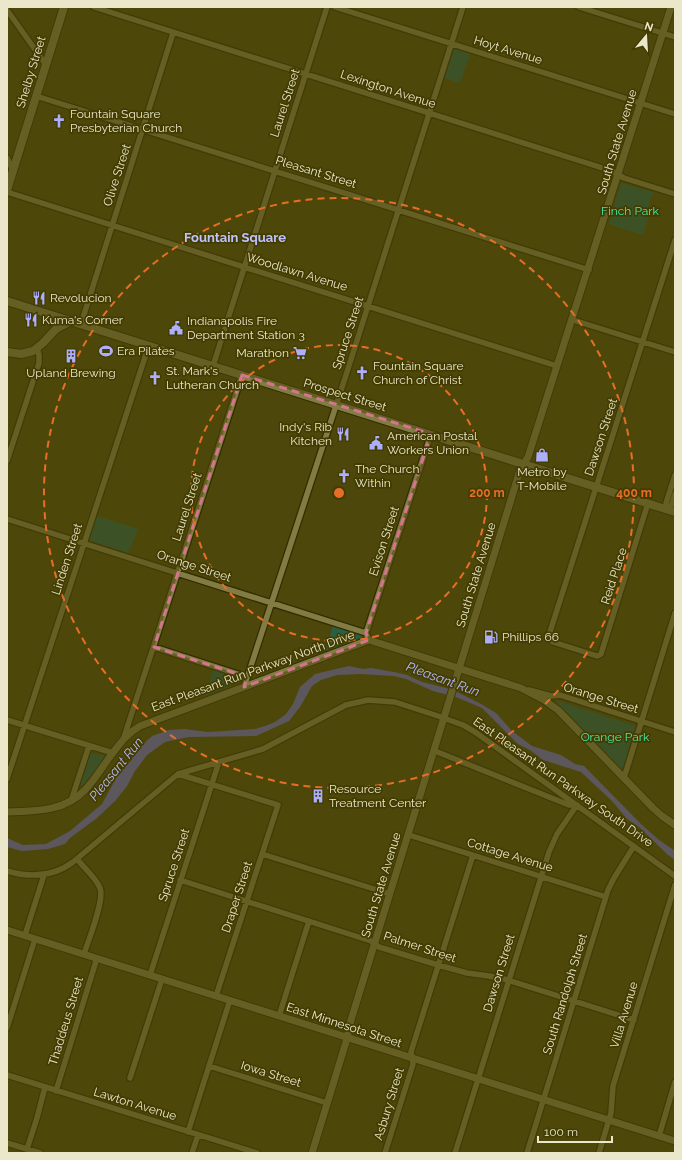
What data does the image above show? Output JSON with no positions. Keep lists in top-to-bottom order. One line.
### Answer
{"streets":{"main road":["Shelby Street","Prospect Street"],"street":["Hoyt Avenue","Lexington Avenue","Laurel Street","South State Avenue","Pleasant Street","Olive Street","Woodlawn Avenue","Spruce Street","Dawson Street","Evison Street","Linden Street","Orange Street","Reid Place","East Pleasant Run Parkway North Drive","East Pleasant Run Parkway South Drive","Cottage Avenue","Draper Street","Palmer Street","South Randolph Street","Villa Avenue","Thaddeus Street","East Minnesota Street","Iowa Street","Lawton Avenue","Asbury Street"]},"crossings":[["Hoyt Avenue","South State Avenue"],["Hoyt Avenue","Spruce Street"],["Shelby Street","Pleasant Street"],["Shelby Street","Woodlawn Avenue"],["Lexington Avenue","Laurel Street"],["Lexington Avenue","South State Avenue"],["Lexington Avenue","Olive Street"],["Lexington Avenue","Spruce Street"],["Laurel Street","Pleasant Street"],["Laurel Street","Woodlawn Avenue"],["Laurel Street","Prospect Street"],["Laurel Street","Orange Street"],["Laurel Street","East Pleasant Run Parkway North Drive"],["South State Avenue","Pleasant Street"],["South State Avenue","Woodlawn Avenue"],["South State Avenue","Prospect Street"],["South State Avenue","East Pleasant Run Parkway North Drive"],["South State Avenue","East Pleasant Run Parkway South Drive"],["South State Avenue","Cottage Avenue"],["South State Avenue","Palmer Street"],["South State Avenue","East Minnesota Street"],["South State Avenue","Iowa Street"],["Pleasant Street","Olive Street"],["Pleasant Street","Spruce Street"],["Olive Street","Woodlawn Avenue"],["Olive Street","Prospect Street"],["Woodlawn Avenue","Spruce Street"],["Spruce Street","Prospect Street"],["Spruce Street","Orange Street"],["Spruce Street","East Pleasant Run Parkway North Drive"],["Spruce Street","East Pleasant Run Parkway South Drive"],["Spruce Street","Draper Street"],["Spruce Street","Palmer Street"],["Spruce Street","East Minnesota Street"],["Prospect Street","Dawson Street"],["Prospect Street","Evison Street"],["Prospect Street","Linden Street"],["Prospect Street","Reid Place"],["Dawson Street","Reid Place"],["Dawson Street","East Pleasant Run Parkway South Drive"],["Dawson Street","Cottage Avenue"],["Dawson Street","Palmer Street"],["Dawson Street","East Minnesota Street"],["Evison Street","Orange Street"],["Evison Street","East Pleasant Run Parkway North Drive"],["Linden Street","Orange Street"],["Orange Street","East Pleasant Run Parkway North Drive"],["East Pleasant Run Parkway South Drive","South Randolph Street"],["Cottage Avenue","South Randolph Street"],["Cottage Avenue","Asbury Street"],["Draper Street","Palmer Street"],["Draper Street","East Minnesota Street"],["Palmer Street","South Randolph Street"],["Palmer Street","Villa Avenue"],["Palmer Street","Asbury Street"],["South Randolph Street","East Minnesota Street"],["Villa Avenue","East Minnesota Street"],["Thaddeus Street","East Minnesota Street"],["Thaddeus Street","Lawton Avenue"],["East Minnesota Street","Asbury Street"]],"districts":["Fountain Square"],"water":["Pleasant Run"],"parks":["Finch Park","Orange Park"],"places":{"church":["Fountain Square Presbyterian Church","Fountain Square Church of Christ","St. Mark's Lutheran Church","The Church Within"],"restaurant":["Revolucion","Kuma's Corner","Indy's Rib Kitchen"],"public building":["Indianapolis Fire Department Station 3","American Postal Workers Union"],"sports":["Era Pilates"],"supermarket":["Marathon"],"building":["Upland Brewing","Resource Treatment Center"],"shop":["Metro by T-Mobile"],"fuel station":["Phillips 66"]},"scale_bar":"100 m","north":"top","rings":["200 m","400 m"]}
